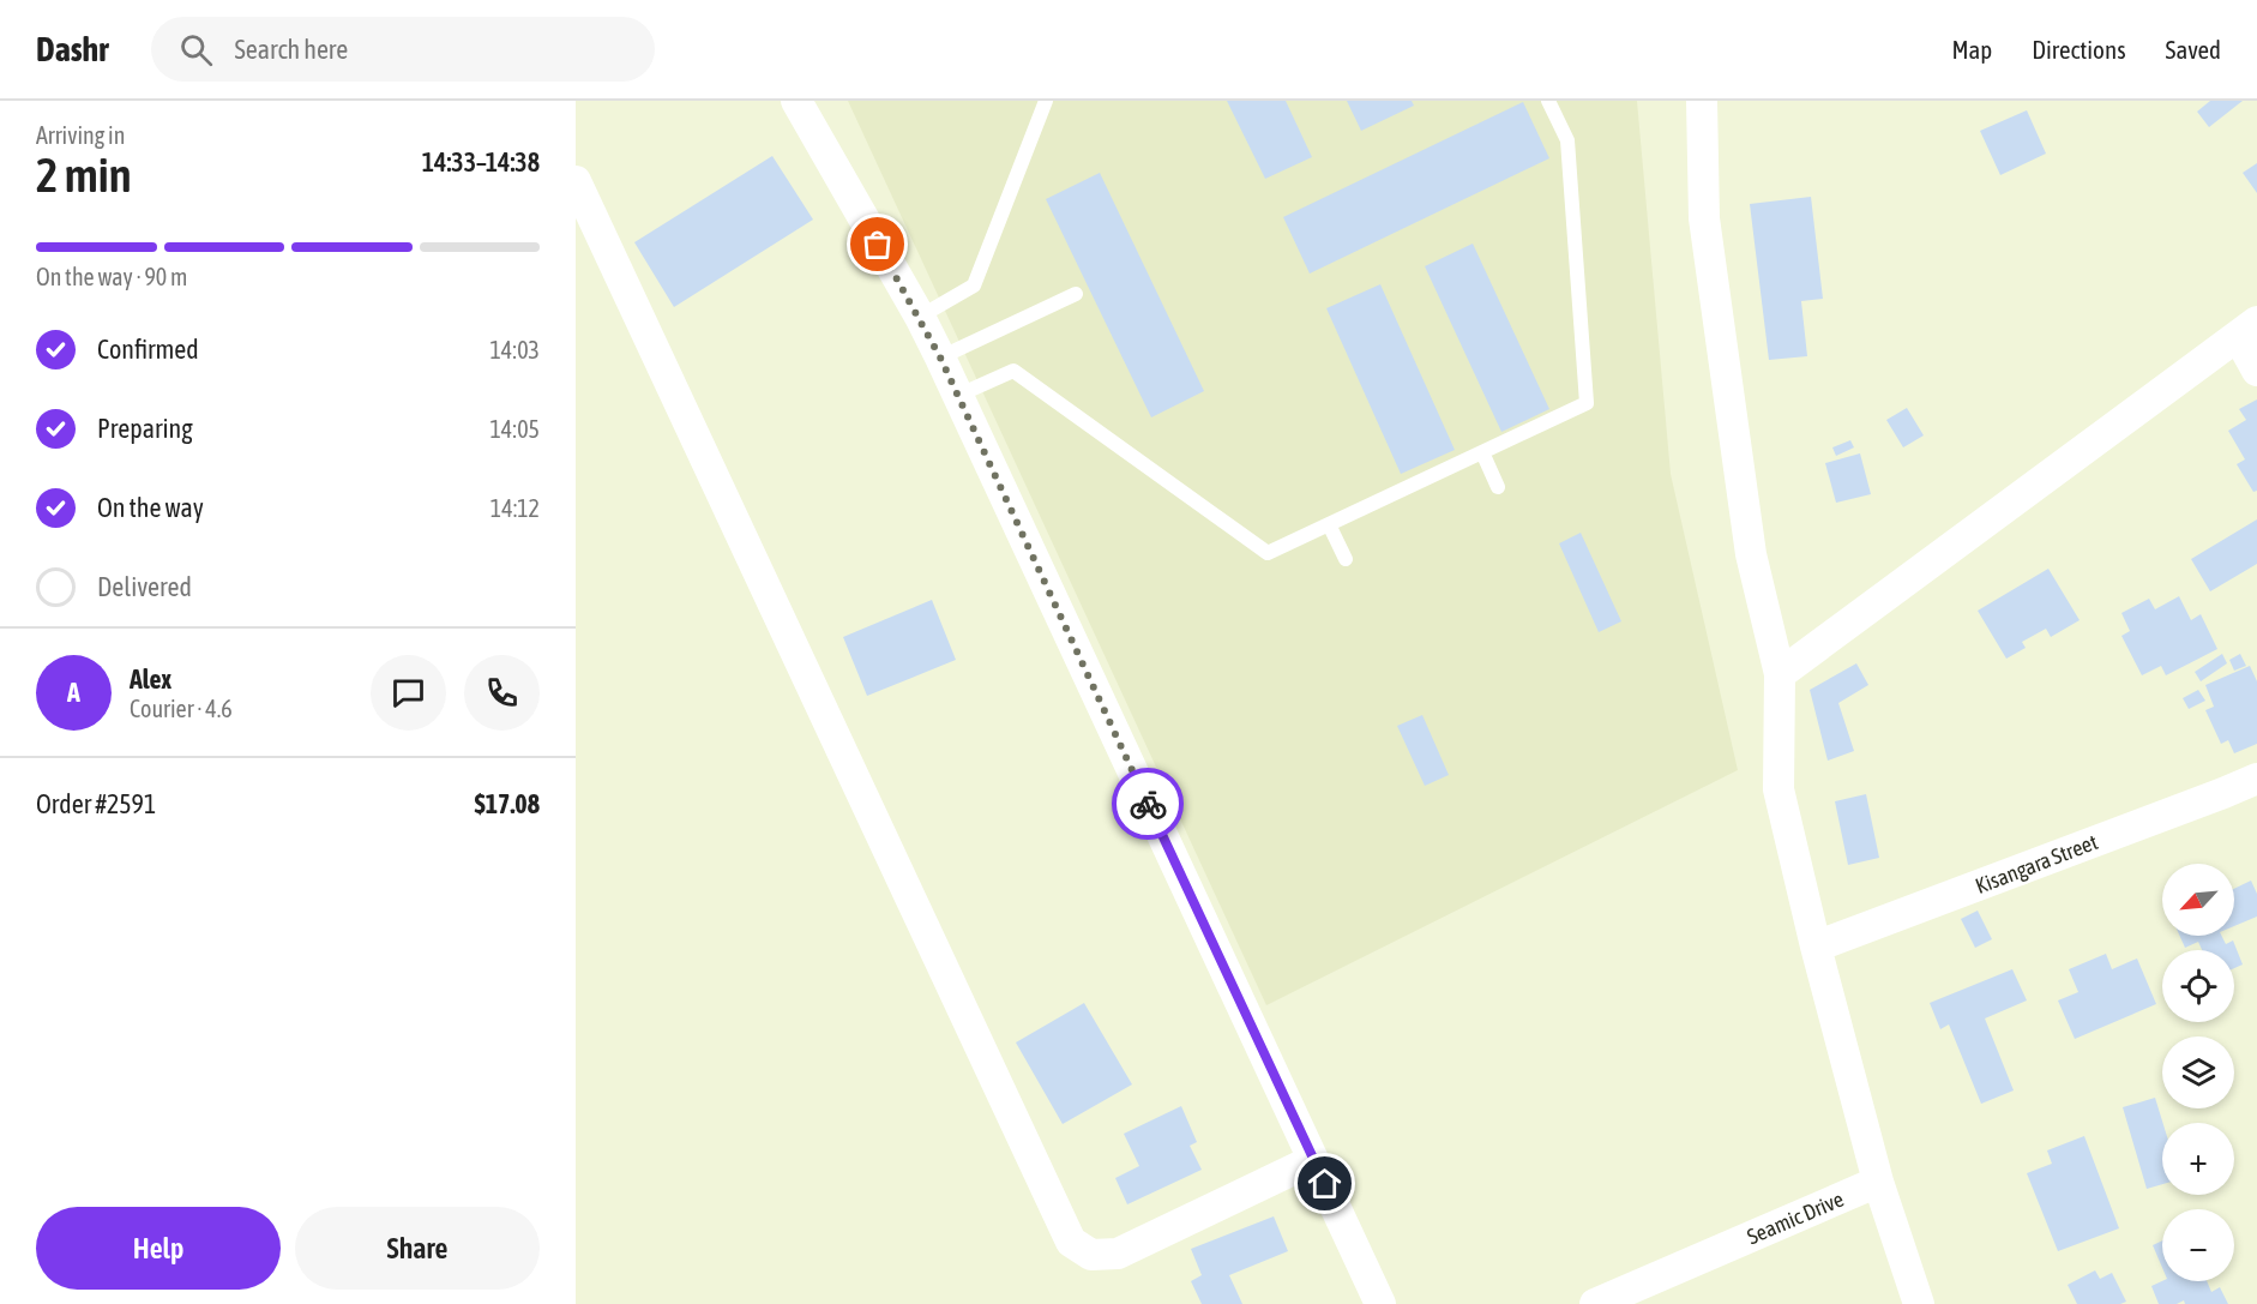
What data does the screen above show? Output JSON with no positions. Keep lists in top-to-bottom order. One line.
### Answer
{"streets":{"street":["Kisangara Street","Seamic Drive"]},"north":"bottom left","page":{"header":"Dashr","search":"Search here","nav":["Map","Directions","Saved"],"heading":["2 min","Arriving in","14:33–14:38"],"panel":["Alex","Courier · 4.6","Order #2591","$17.08"],"bar":"On the way · 90 m","list":[["Confirmed","14:03"],["Preparing","14:05"],["On the way","14:12"],"Delivered"],"round":"A","map_buttons":["+","−"],"buttons":["Help","Share"]}}
